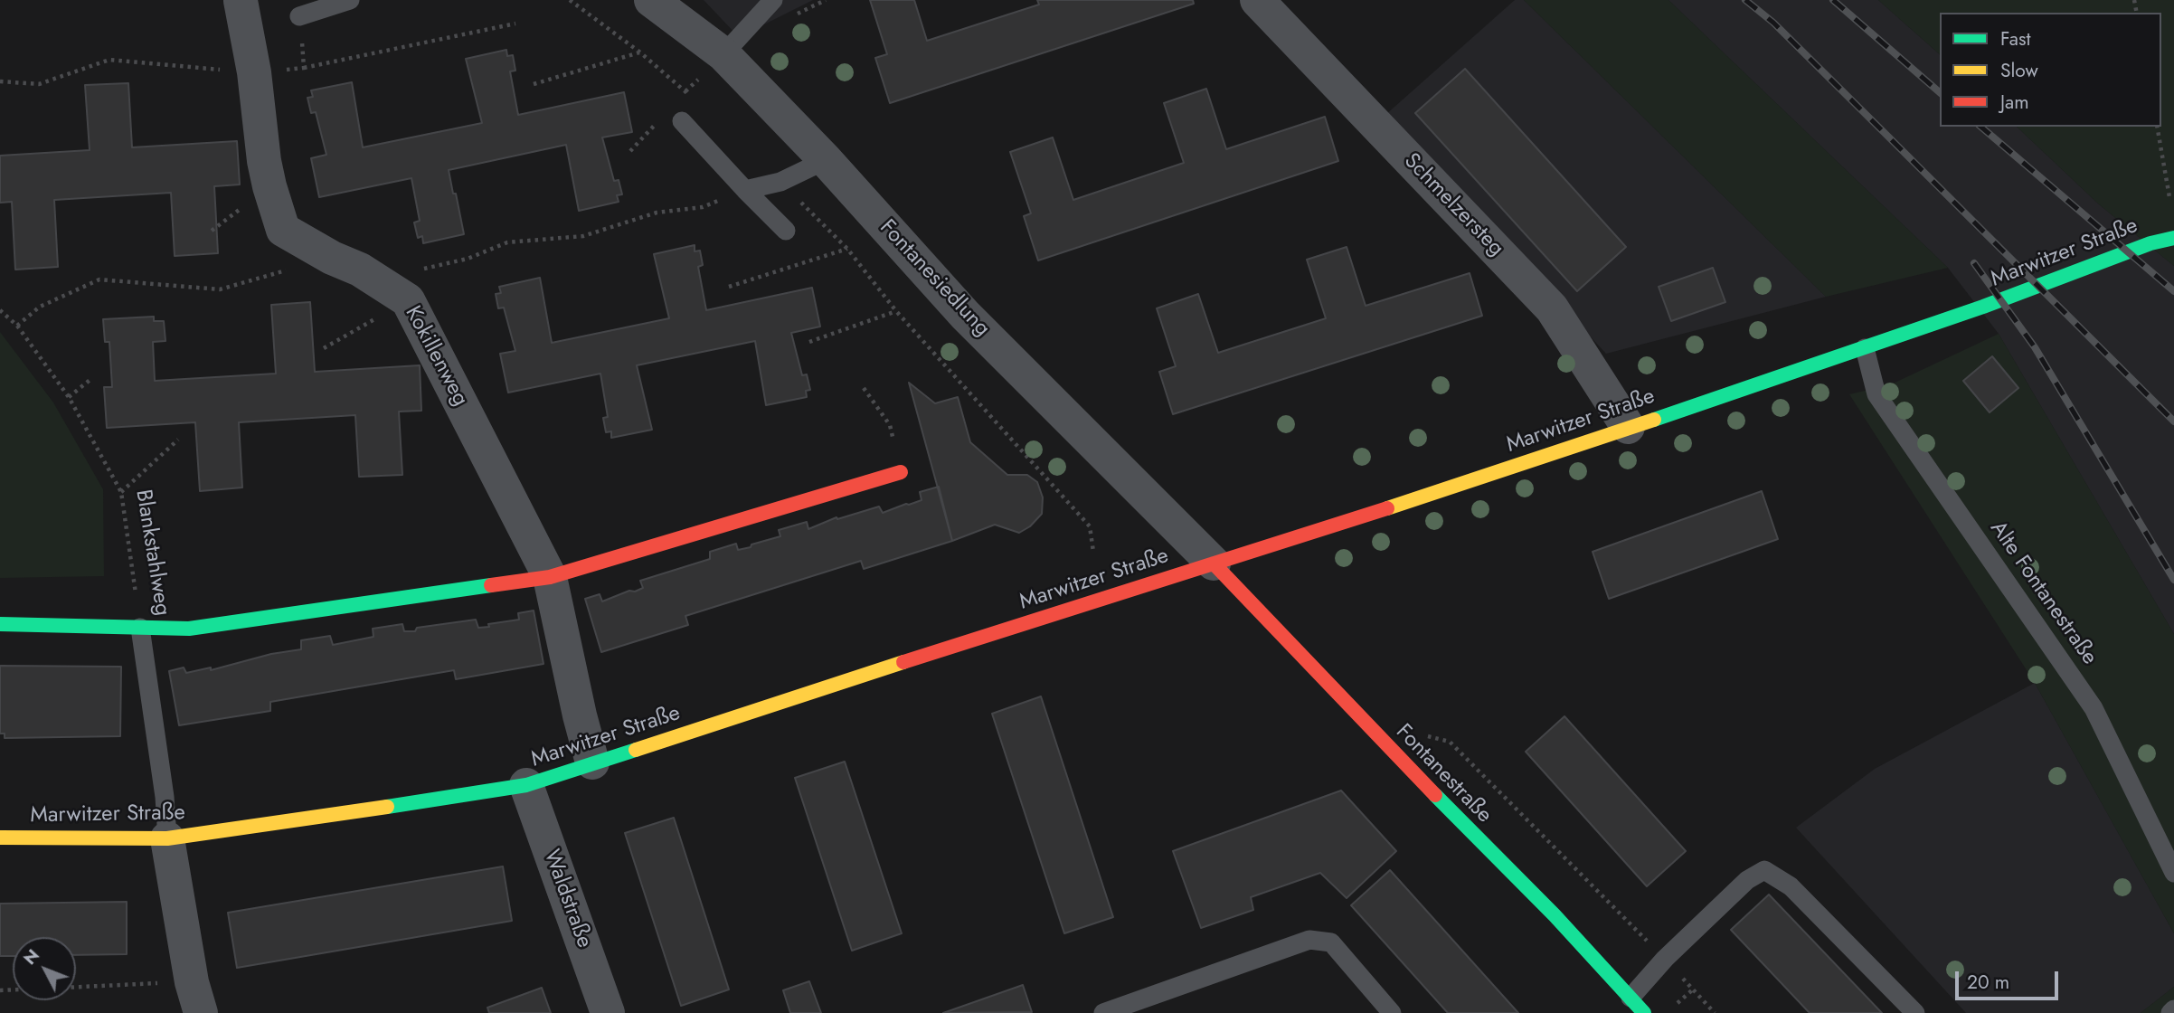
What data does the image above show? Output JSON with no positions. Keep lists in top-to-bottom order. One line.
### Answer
{"streets":{"main road":["Marwitzer Straße","Fontanestraße"],"street":["Schmelzersteg","Fontanesiedlung","Kokillenweg","Waldstraße"],"lane":["Blankstahlweg","Alte Fontanestraße"]},"crossings":[["Schmelzersteg","Marwitzer Straße"],["Marwitzer Straße","Fontanesiedlung"],["Marwitzer Straße","Kokillenweg"],["Marwitzer Straße","Blankstahlweg"],["Marwitzer Straße","Alte Fontanestraße"],["Marwitzer Straße","Fontanestraße"],["Marwitzer Straße","Waldstraße"],["Fontanesiedlung","Fontanestraße"]],"legend":["Fast","Slow","Jam"],"scale_bar":"20 m","north":"top left"}
